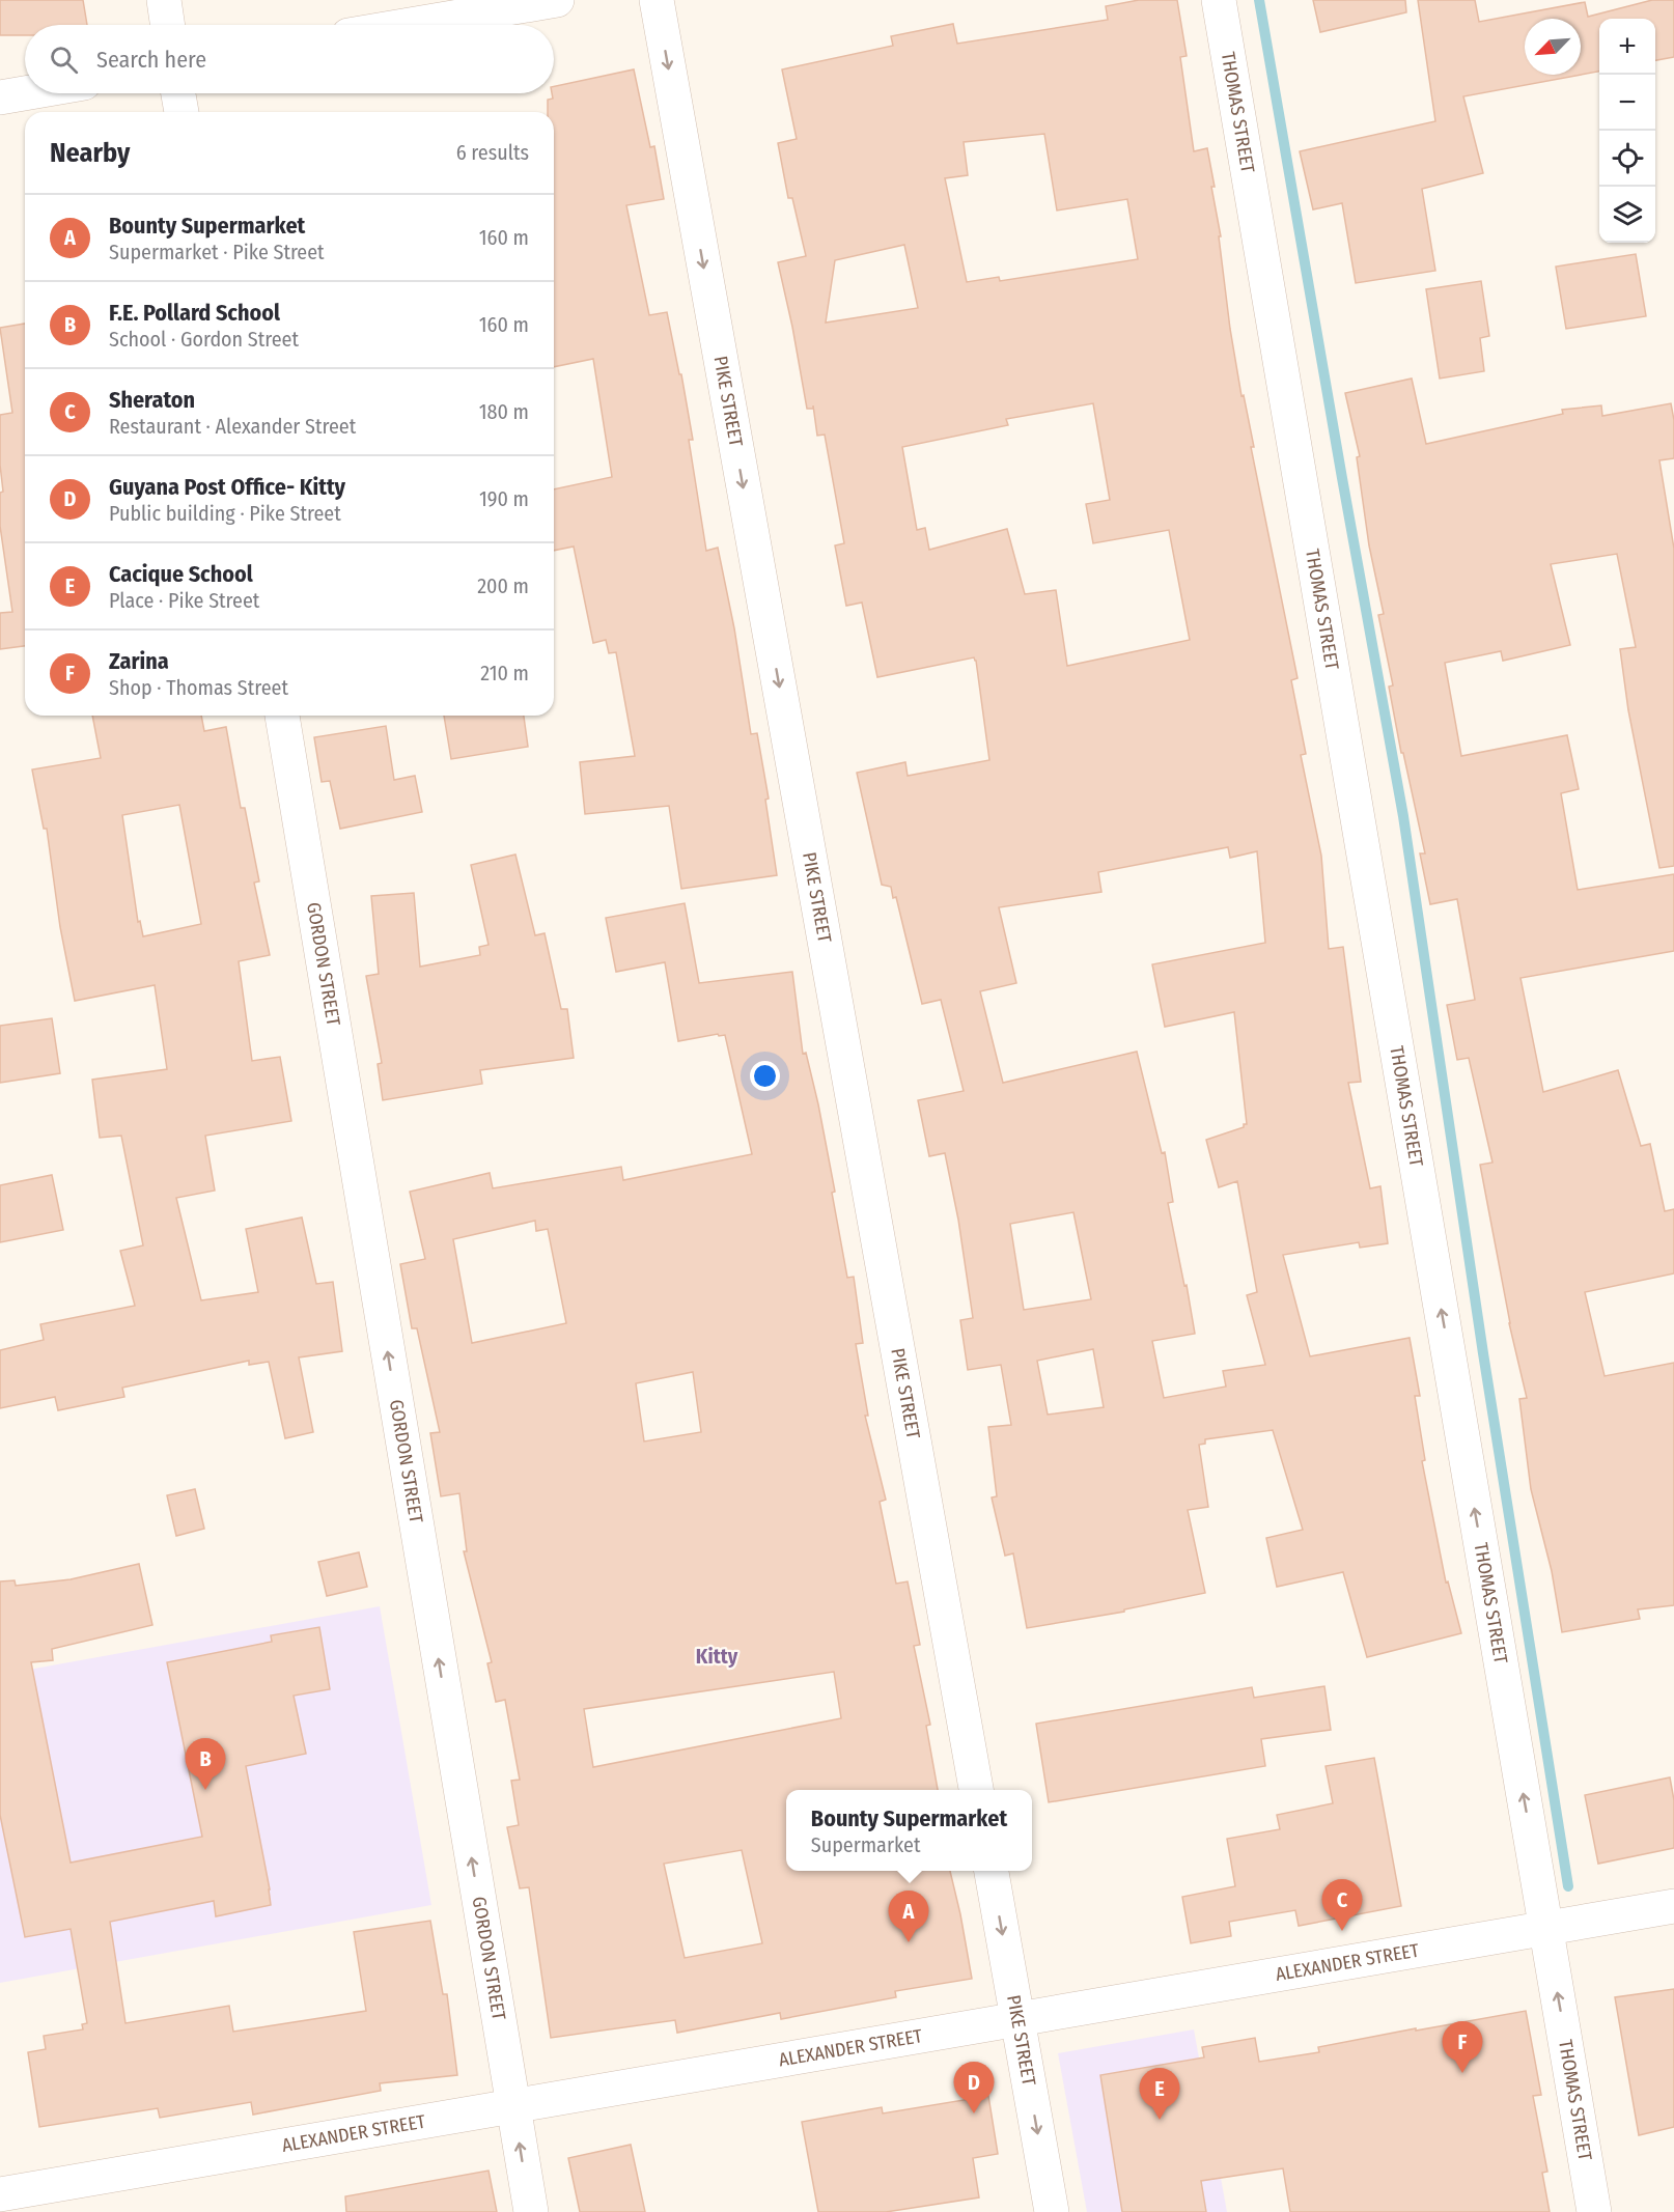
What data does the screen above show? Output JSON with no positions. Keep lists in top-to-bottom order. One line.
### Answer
{"streets":{"street":["THOMAS STREET","PIKE STREET","GORDON STREET","ALEXANDER STREET"]},"crossings":[["THOMAS STREET","ALEXANDER STREET"],["PIKE STREET","ALEXANDER STREET"],["GORDON STREET","ALEXANDER STREET"]],"one_way":["THOMAS STREET","PIKE STREET","GORDON STREET"],"districts":["Kitty"],"north":"bottom left","page":{"map_buttons":["+","−"],"search":"Search here","heading":["Nearby","6 results"],"list":[{"mark":"A","name":"Bounty Supermarket","note":"Supermarket · Pike Street","value":"160 m"},{"mark":"B","name":"F.E. Pollard School","note":"School · Gordon Street","value":"160 m"},{"mark":"C","name":"Sheraton","note":"Restaurant · Alexander Street","value":"180 m"},{"mark":"D","name":"Guyana Post Office- Kitty","note":"Public building · Pike Street","value":"190 m"},{"mark":"E","name":"Cacique School","note":"Place · Pike Street","value":"200 m"},{"mark":"F","name":"Zarina","note":"Shop · Thomas Street","value":"210 m"}],"pins":["B","C","A","F","D","E"],"popup":["Bounty Supermarket","Supermarket"]}}
